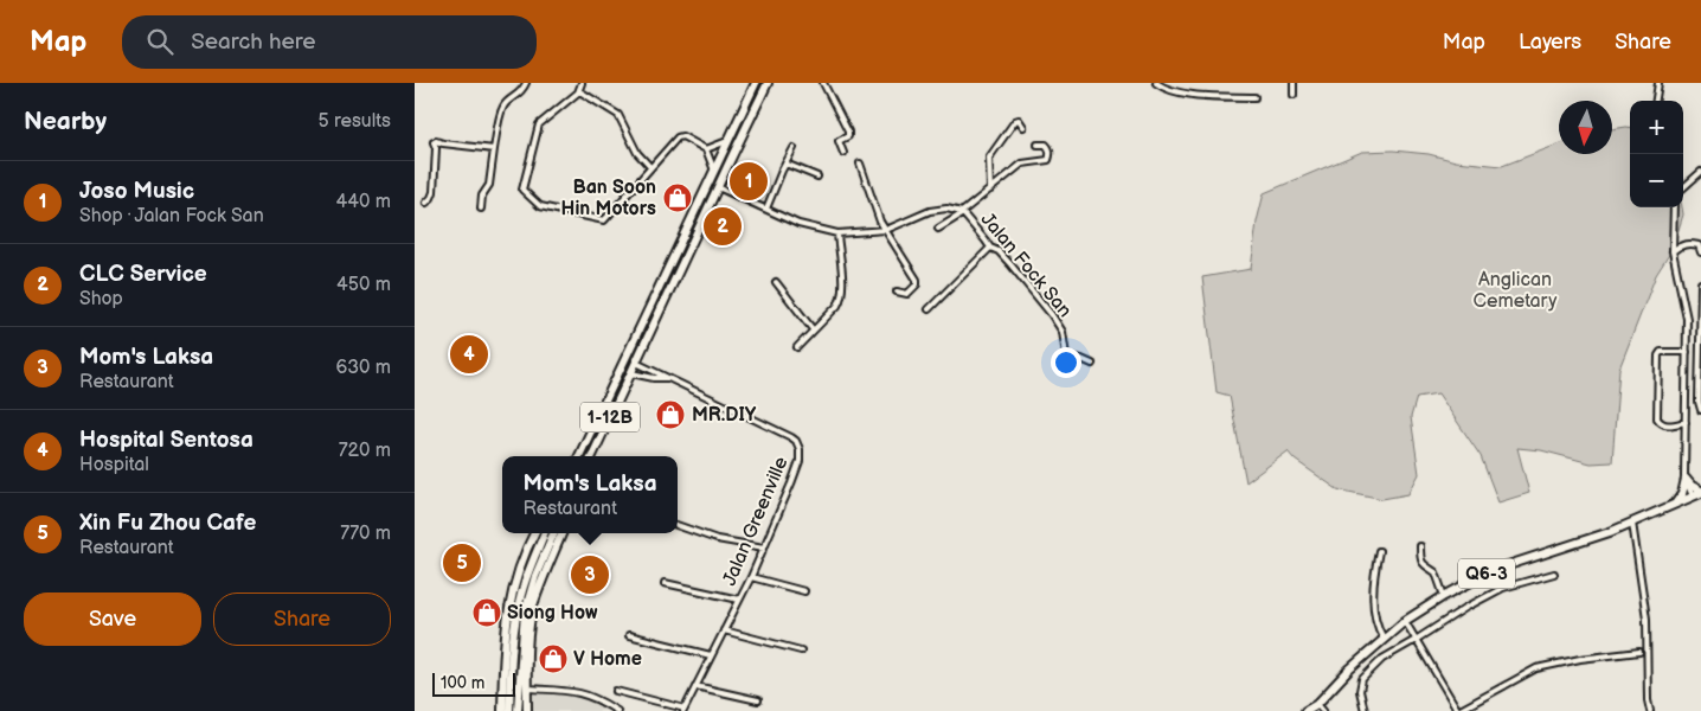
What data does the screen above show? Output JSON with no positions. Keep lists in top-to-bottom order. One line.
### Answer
{"streets":{"main road":["1-12B","Q6-3"],"street":["Jalan Fock San","Jalan Greenville"]},"crossings":[["Jalan Fock San","1-12B"],["1-12B","Jalan Greenville"]],"parks":["Anglican Cemetary"],"places":{"shop":["Ban Soon Hin Motors","MR.DIY","Siong How","V Home"]},"scale_bar":"100 m","north":"bottom","page":{"header":"Map","search":"Search here","nav":["Map","Layers","Share"],"heading":["Nearby","5 results"],"map_buttons":["+","−"],"list":[{"mark":"1","name":"Joso Music","note":"Shop · Jalan Fock San","value":"440 m"},{"mark":"2","name":"CLC Service","note":"Shop","value":"450 m"},{"mark":"3","name":"Mom's Laksa","note":"Restaurant","value":"630 m"},{"mark":"4","name":"Hospital Sentosa","note":"Hospital","value":"720 m"},{"mark":"5","name":"Xin Fu Zhou Cafe","note":"Restaurant","value":"770 m"}],"pins":["1","2","4","5","3"],"popup":["Mom's Laksa","Restaurant"],"buttons":["Save","Share"],"scale":"100 m"}}
